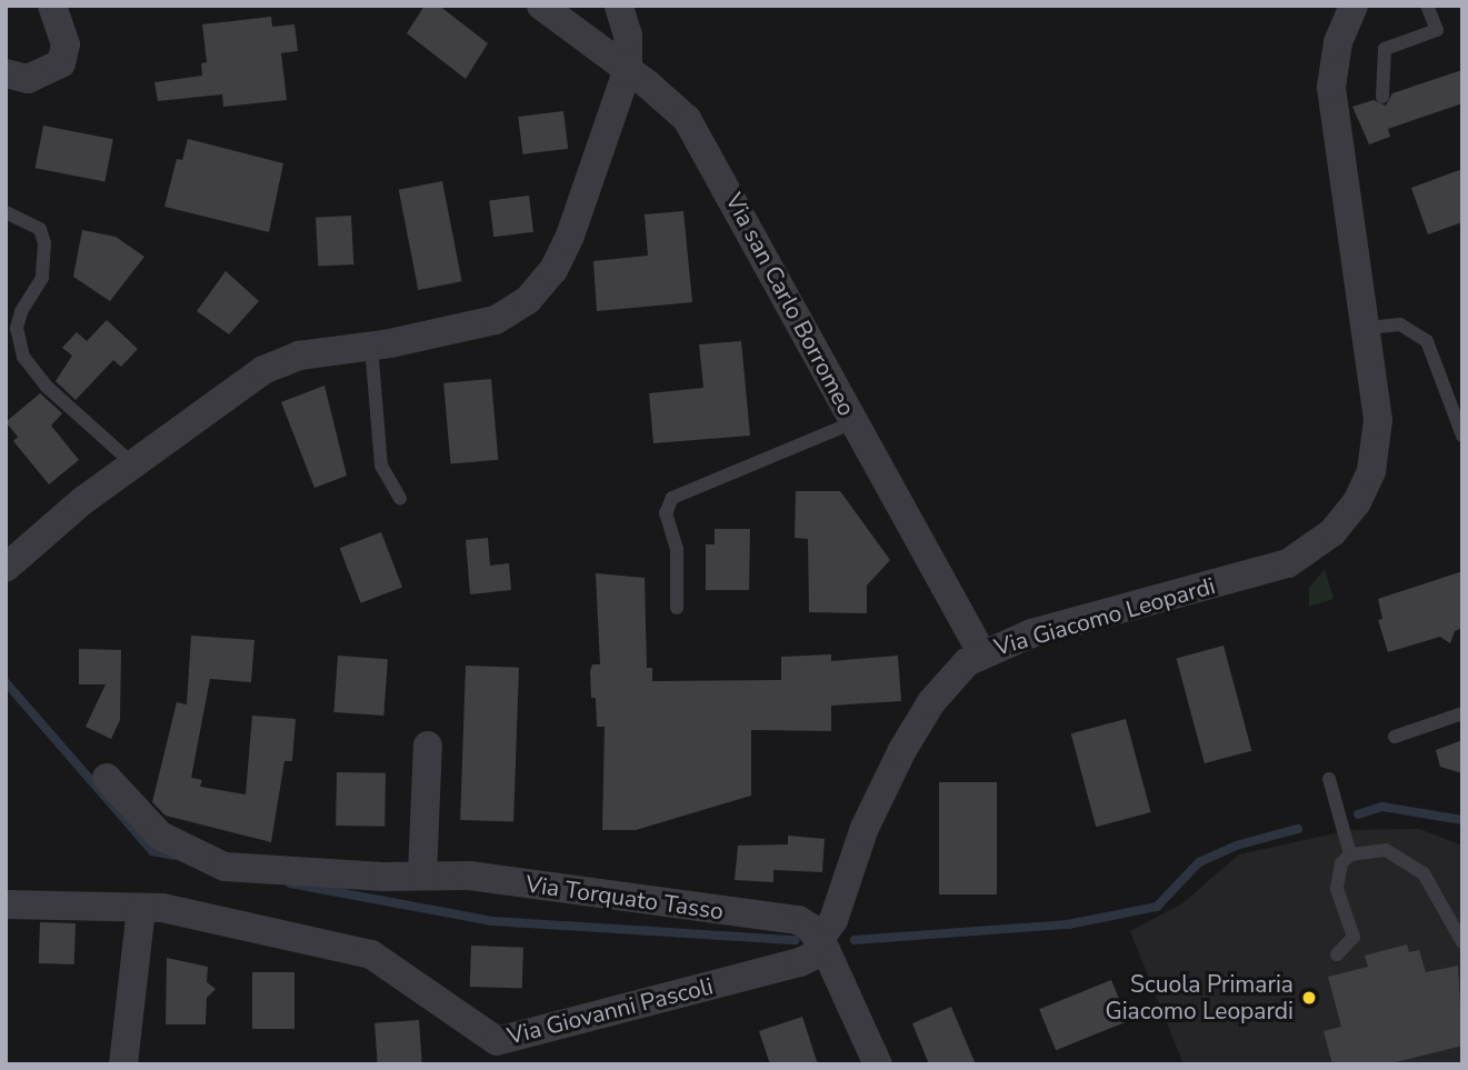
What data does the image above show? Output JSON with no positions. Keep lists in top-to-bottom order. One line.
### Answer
{"streets":{"street":["Via san Carlo Borromeo","Via Giacomo Leopardi","Via Torquato Tasso","Via Giovanni Pascoli"]},"crossings":[["Via san Carlo Borromeo","Via Giacomo Leopardi"],["Via Giacomo Leopardi","Via Torquato Tasso"],["Via Giacomo Leopardi","Via Giovanni Pascoli"],["Via Torquato Tasso","Via Giovanni Pascoli"]],"places":["Scuola Primaria Giacomo Leopardi"]}
